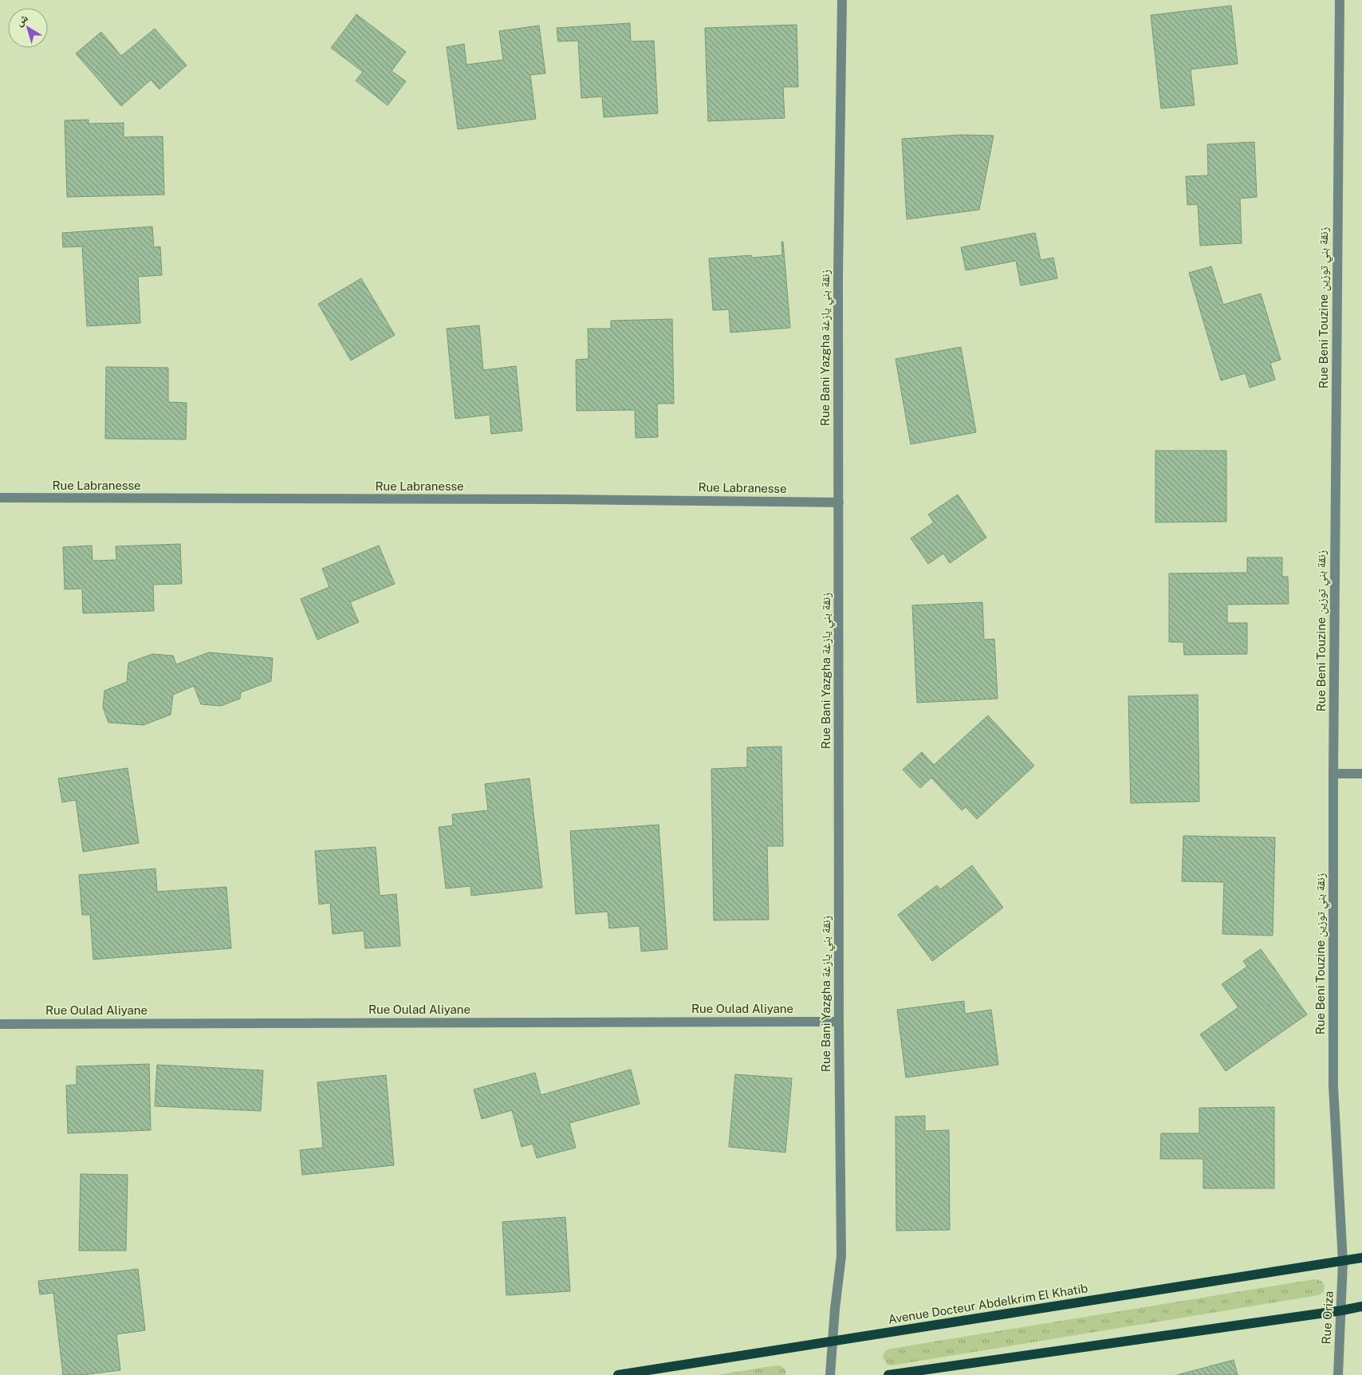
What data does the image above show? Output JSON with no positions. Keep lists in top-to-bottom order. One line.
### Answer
{"streets":{"main road":["Avenue Docteur Abdelkrim El Khatib"],"street":["Rue Beni Touzine زنقة بني توزين","Rue Bani Yazgha زنقة بني يازغة","Rue Labranesse","Rue Oulad Aliyane","Rue Oriza"]},"crossings":[["Rue Beni Touzine زنقة بني توزين","Avenue Docteur Abdelkrim El Khatib"],["Rue Beni Touzine زنقة بني توزين","Rue Oriza"],["Rue Bani Yazgha زنقة بني يازغة","Rue Labranesse"],["Rue Bani Yazgha زنقة بني يازغة","Rue Oulad Aliyane"],["Rue Bani Yazgha زنقة بني يازغة","Avenue Docteur Abdelkrim El Khatib"],["Avenue Docteur Abdelkrim El Khatib","Rue Oriza"]],"north":"top left"}
